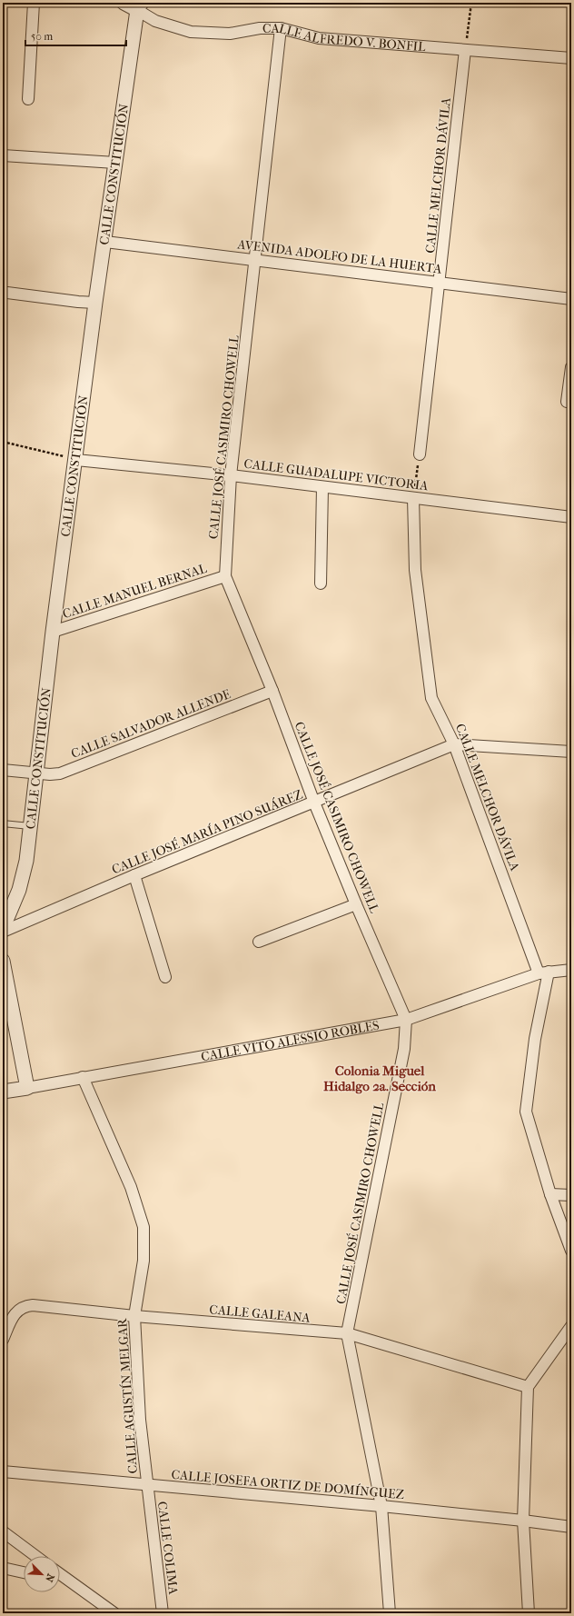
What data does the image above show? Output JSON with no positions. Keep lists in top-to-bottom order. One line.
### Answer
{"streets":{"street":["CALLE ALFREDO V. BONFIL","CALLE CONSTITUCIÓN","CALLE MELCHOR DÁVILA","AVENIDA ADOLFO DE LA HUERTA","CALLE JOSÉ CASIMIRO CHOWELL","CALLE GUADALUPE VICTORIA","CALLE MANUEL BERNAL","CALLE SALVADOR ALLENDE","CALLE JOSÉ MARÍA PINO SUÁREZ","CALLE VITO ALESSIO ROBLES","CALLE GALEANA","CALLE AGUSTÍN MELGAR","CALLE JOSEFA ORTIZ DE DOMÍNGUEZ","CALLE COLIMA"]},"crossings":[["CALLE ALFREDO V. BONFIL","CALLE CONSTITUCIÓN"],["CALLE ALFREDO V. BONFIL","CALLE MELCHOR DÁVILA"],["CALLE ALFREDO V. BONFIL","CALLE JOSÉ CASIMIRO CHOWELL"],["CALLE CONSTITUCIÓN","AVENIDA ADOLFO DE LA HUERTA"],["CALLE CONSTITUCIÓN","CALLE GUADALUPE VICTORIA"],["CALLE CONSTITUCIÓN","CALLE MANUEL BERNAL"],["CALLE CONSTITUCIÓN","CALLE SALVADOR ALLENDE"],["CALLE MELCHOR DÁVILA","AVENIDA ADOLFO DE LA HUERTA"],["CALLE MELCHOR DÁVILA","CALLE GUADALUPE VICTORIA"],["CALLE MELCHOR DÁVILA","CALLE JOSÉ MARÍA PINO SUÁREZ"],["CALLE MELCHOR DÁVILA","CALLE VITO ALESSIO ROBLES"],["AVENIDA ADOLFO DE LA HUERTA","CALLE JOSÉ CASIMIRO CHOWELL"],["CALLE JOSÉ CASIMIRO CHOWELL","CALLE GUADALUPE VICTORIA"],["CALLE JOSÉ CASIMIRO CHOWELL","CALLE MANUEL BERNAL"],["CALLE JOSÉ CASIMIRO CHOWELL","CALLE SALVADOR ALLENDE"],["CALLE JOSÉ CASIMIRO CHOWELL","CALLE JOSÉ MARÍA PINO SUÁREZ"],["CALLE JOSÉ CASIMIRO CHOWELL","CALLE VITO ALESSIO ROBLES"],["CALLE JOSÉ CASIMIRO CHOWELL","CALLE GALEANA"],["CALLE JOSÉ CASIMIRO CHOWELL","CALLE JOSEFA ORTIZ DE DOMÍNGUEZ"],["CALLE VITO ALESSIO ROBLES","CALLE AGUSTÍN MELGAR"],["CALLE GALEANA","CALLE AGUSTÍN MELGAR"],["CALLE AGUSTÍN MELGAR","CALLE JOSEFA ORTIZ DE DOMÍNGUEZ"],["CALLE AGUSTÍN MELGAR","CALLE COLIMA"],["CALLE JOSEFA ORTIZ DE DOMÍNGUEZ","CALLE COLIMA"]],"districts":["Colonia Miguel Hidalgo 2a. Sección"],"scale_bar":"50 m","north":"bottom right"}
